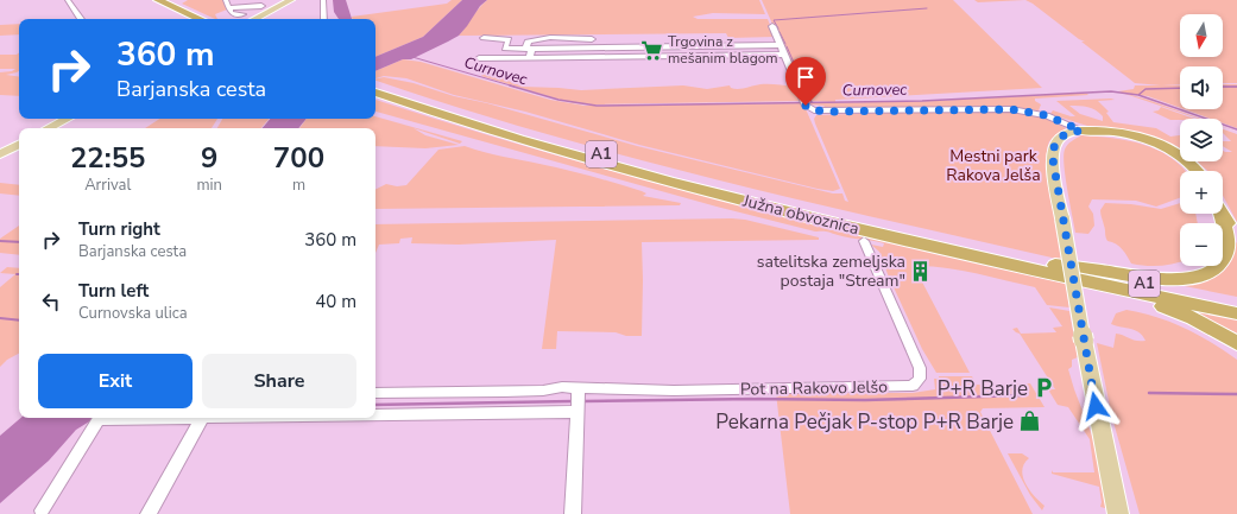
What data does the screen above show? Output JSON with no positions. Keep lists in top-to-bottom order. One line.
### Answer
{"streets":{"highway":["A1","Južna obvoznica"],"street":["Pot na Rakovo Jelšo"]},"water":["Curnovec"],"parks":["Mestni park Rakova Jelša"],"places":{"supermarket":["Trgovina z mešanim blagom"],"building":["satelitska zemeljska postaja \"Stream\""],"parking":["P+R Barje"],"shop":["Pekarna Pečjak P-stop P+R Barje"]},"north":"bottom","page":{"map_buttons":["+","−"],"turn":["360 m","Barjanska cesta"],"eta":["22:55","Arrival","9","min","700","m"],"list":[{"name":"Turn right","note":"Barjanska cesta","value":"360 m"},{"name":"Turn left","note":"Curnovska ulica","value":"40 m"}],"buttons":["Exit","Share"]}}
